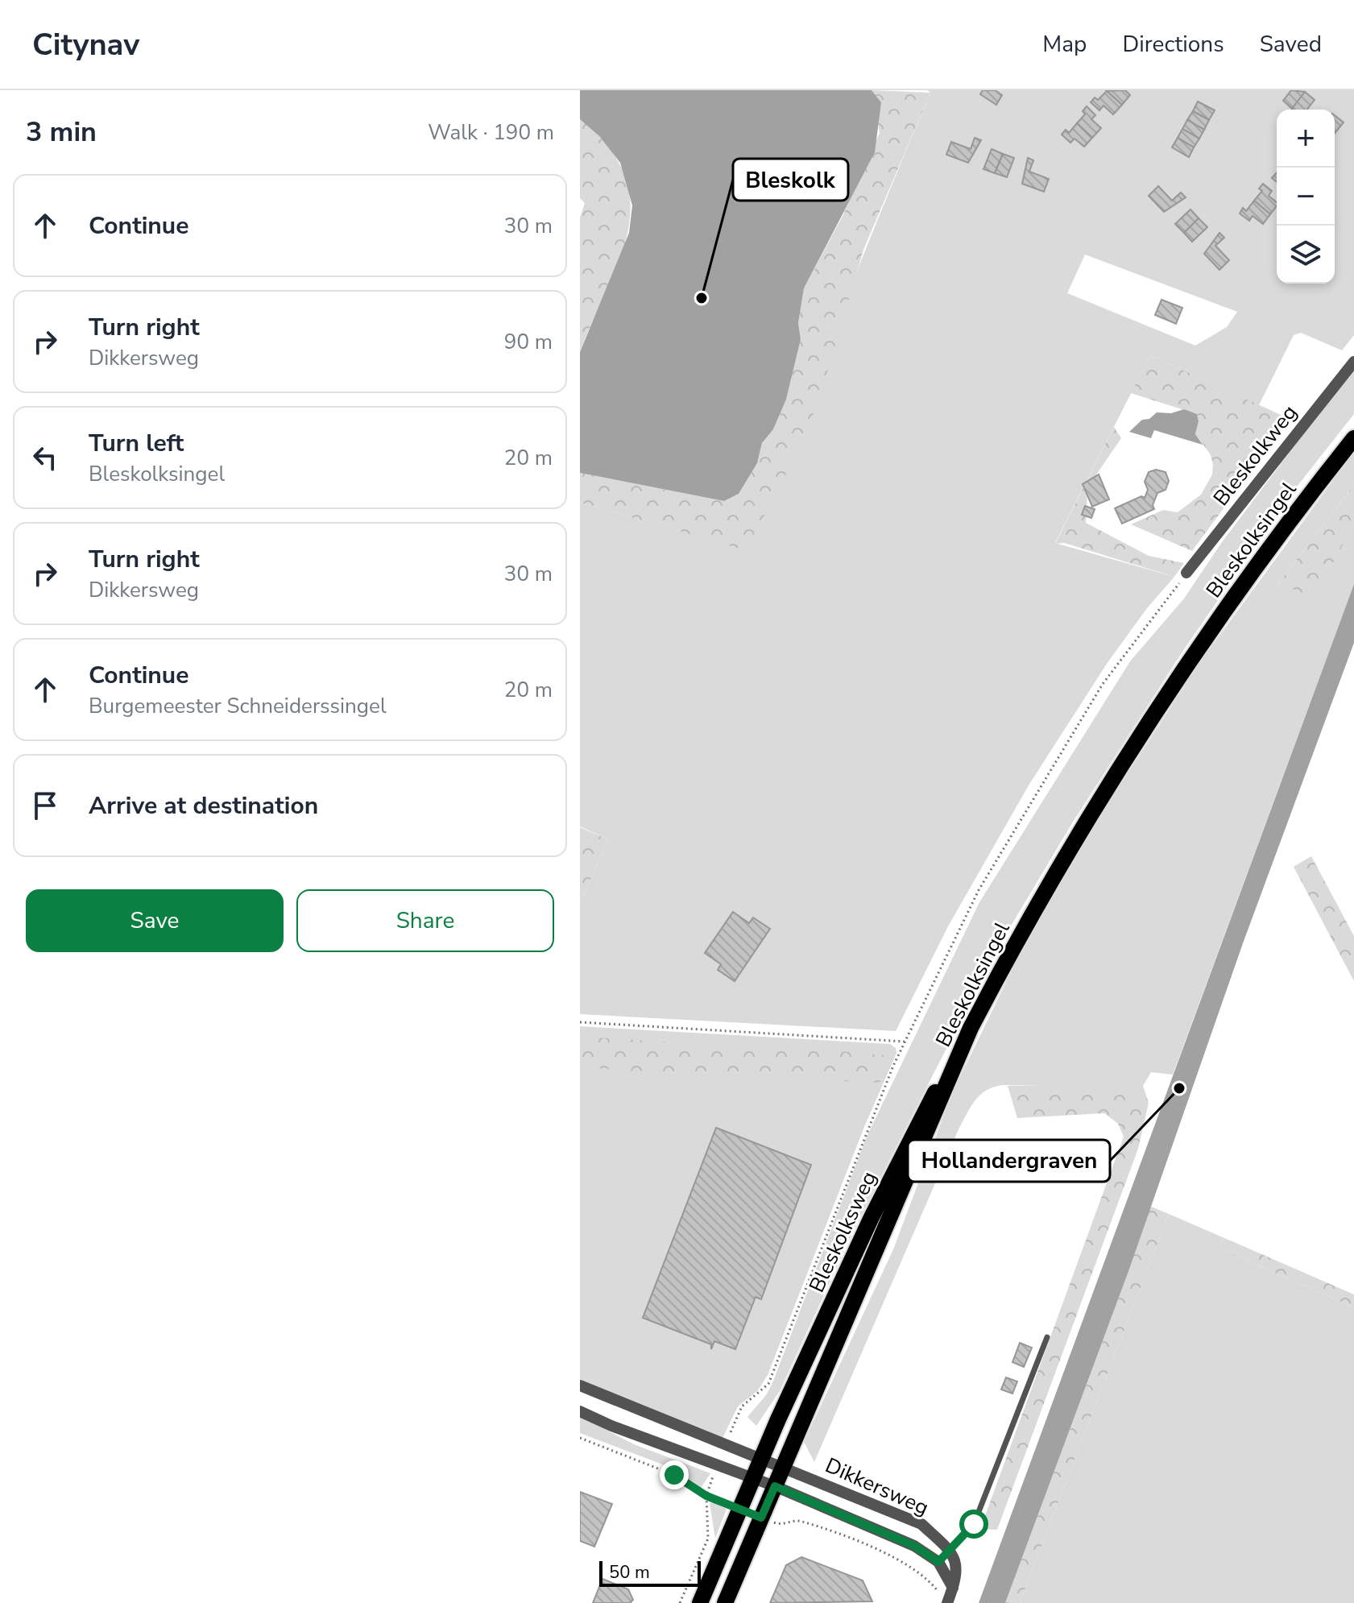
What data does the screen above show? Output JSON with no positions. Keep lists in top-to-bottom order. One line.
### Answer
{"streets":{"main road":["Bleskolksingel","Bleskolksweg"],"street":["Bleskolkweg","Dikkersweg"]},"crossings":[["Bleskolkweg","Bleskolksingel"],["Bleskolksingel","Bleskolksweg"],["Bleskolksingel","Dikkersweg"],["Bleskolksweg","Dikkersweg"]],"places":["Bleskolk","Hollandergraven"],"scale_bar":"50 m","page":{"header":"Citynav","nav":["Map","Directions","Saved"],"heading":["3 min","Walk · 190 m"],"map_buttons":["+","−"],"list":[["Continue","30 m"],["Turn right","Dikkersweg","90 m"],["Turn left","Bleskolksingel","20 m"],["Turn right","Dikkersweg","30 m"],["Continue","Burgemeester Schneiderssingel","20 m"],"Arrive at destination"],"buttons":["Save","Share"],"scale":"50 m"}}
